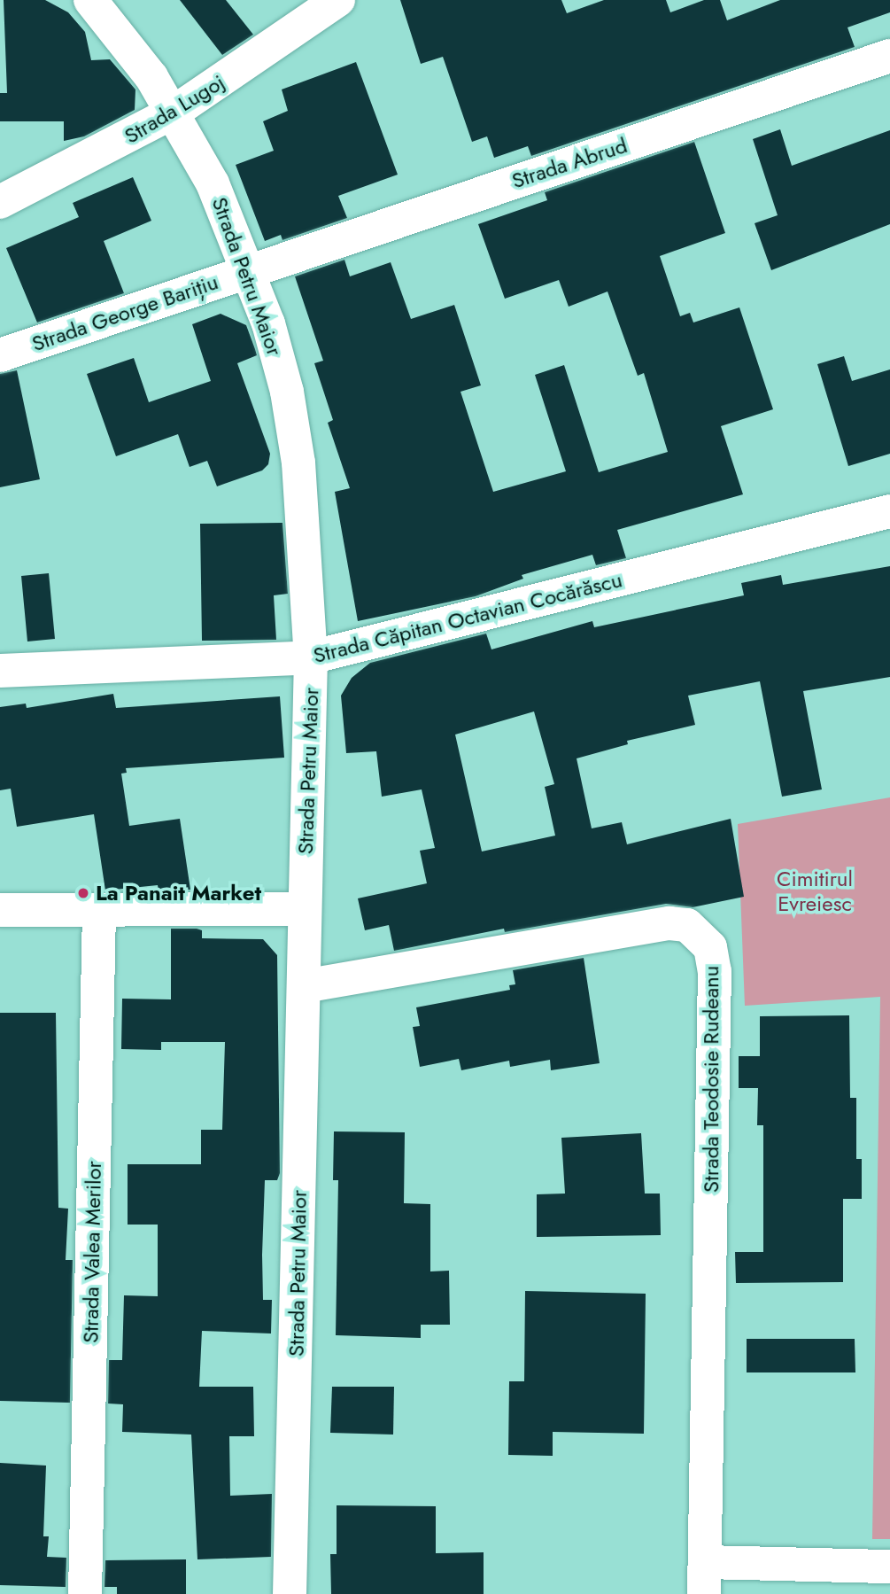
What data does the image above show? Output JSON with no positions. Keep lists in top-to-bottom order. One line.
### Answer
{"streets":{"street":["Strada Lugoj","Strada Abrud","Strada Petru Maior","Strada George Barițiu","Strada Căpitan Octavian Cocărăscu","Strada Teodosie Rudeanu","Strada Valea Merilor"]},"crossings":[["Strada Lugoj","Strada Petru Maior"],["Strada Abrud","Strada Petru Maior"],["Strada Abrud","Strada George Barițiu"],["Strada Petru Maior","Strada George Barițiu"],["Strada Petru Maior","Strada Căpitan Octavian Cocărăscu"],["Strada Petru Maior","Strada Teodosie Rudeanu"]],"parks":["Cimitirul Evreiesc"],"places":["La Panait Market"]}
